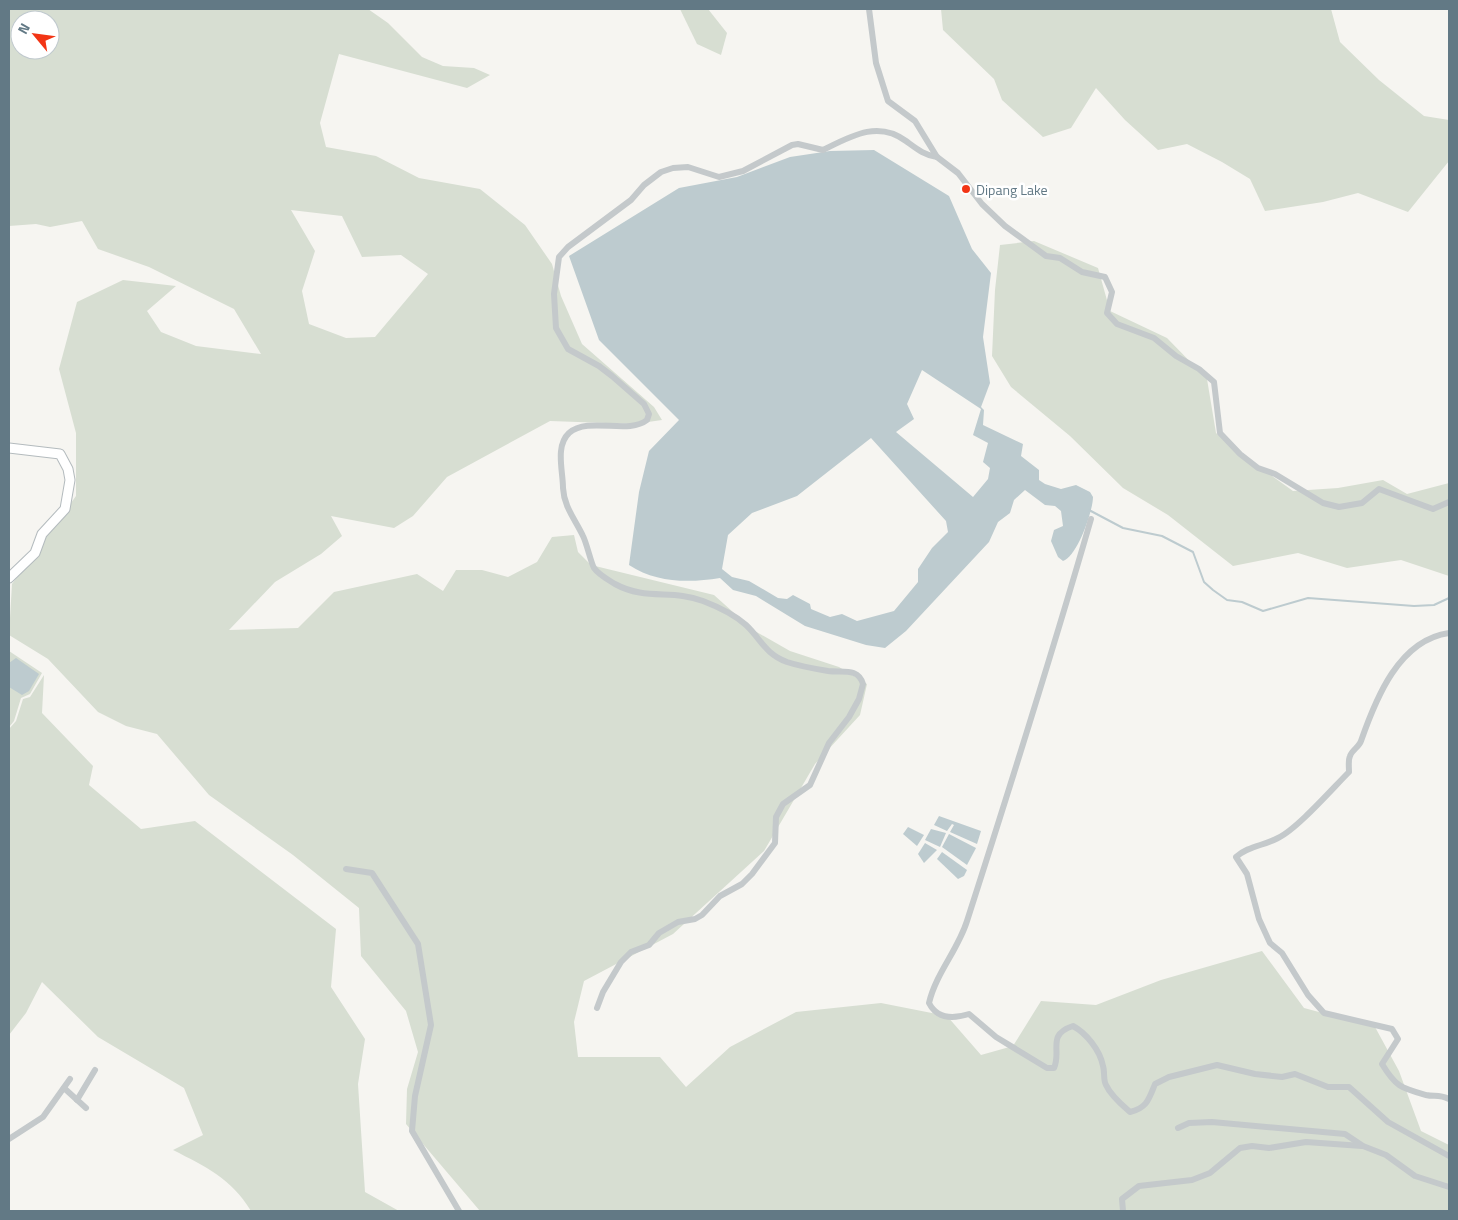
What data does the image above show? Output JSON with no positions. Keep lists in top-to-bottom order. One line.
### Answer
{"places":["Dipang Lake"],"north":"top left"}
